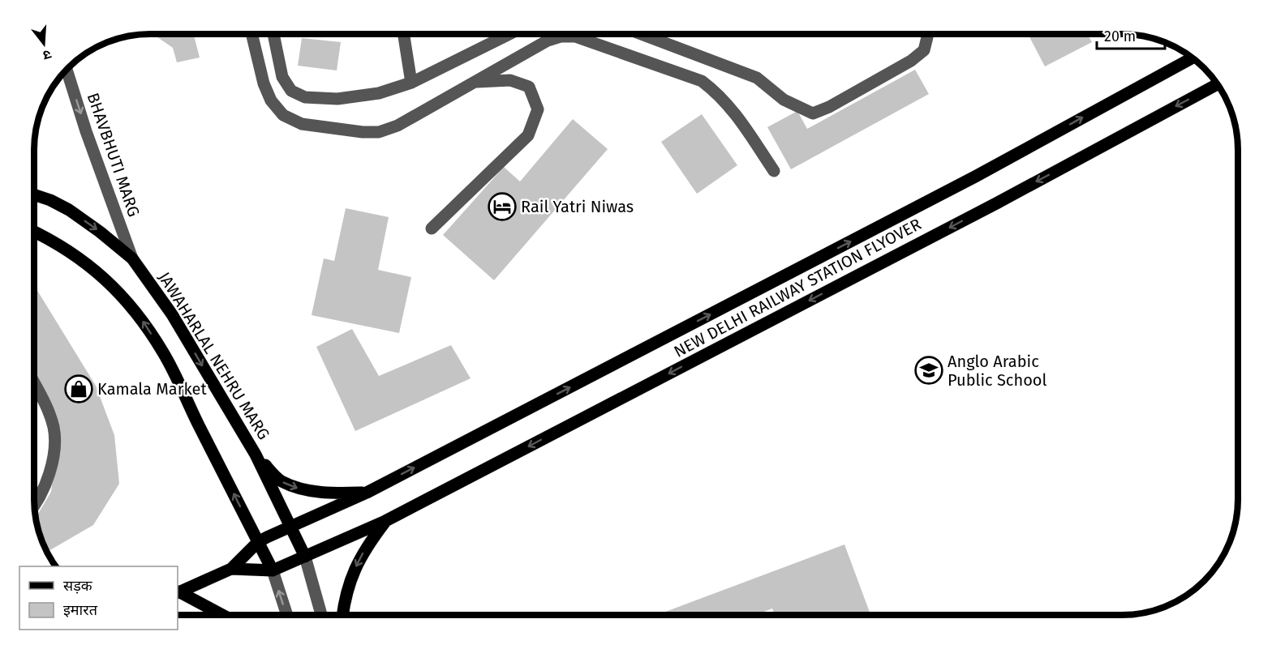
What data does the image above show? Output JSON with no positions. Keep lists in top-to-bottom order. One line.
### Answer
{"streets":{"main road":["NEW DELHI RAILWAY STATION FLYOVER","JAWAHARLAL NEHRU MARG"],"street":["BHAVBHUTI MARG"]},"crossings":[["BHAVBHUTI MARG","JAWAHARLAL NEHRU MARG"]],"one_way":["BHAVBHUTI MARG"],"places":{"hotel":["Rail Yatri Niwas"],"school or university":["Anglo Arabic Public School"],"shop":["Kamala Market"]},"legend":["सड़क","इमारत"],"scale_bar":"20 m","north":"bottom"}
